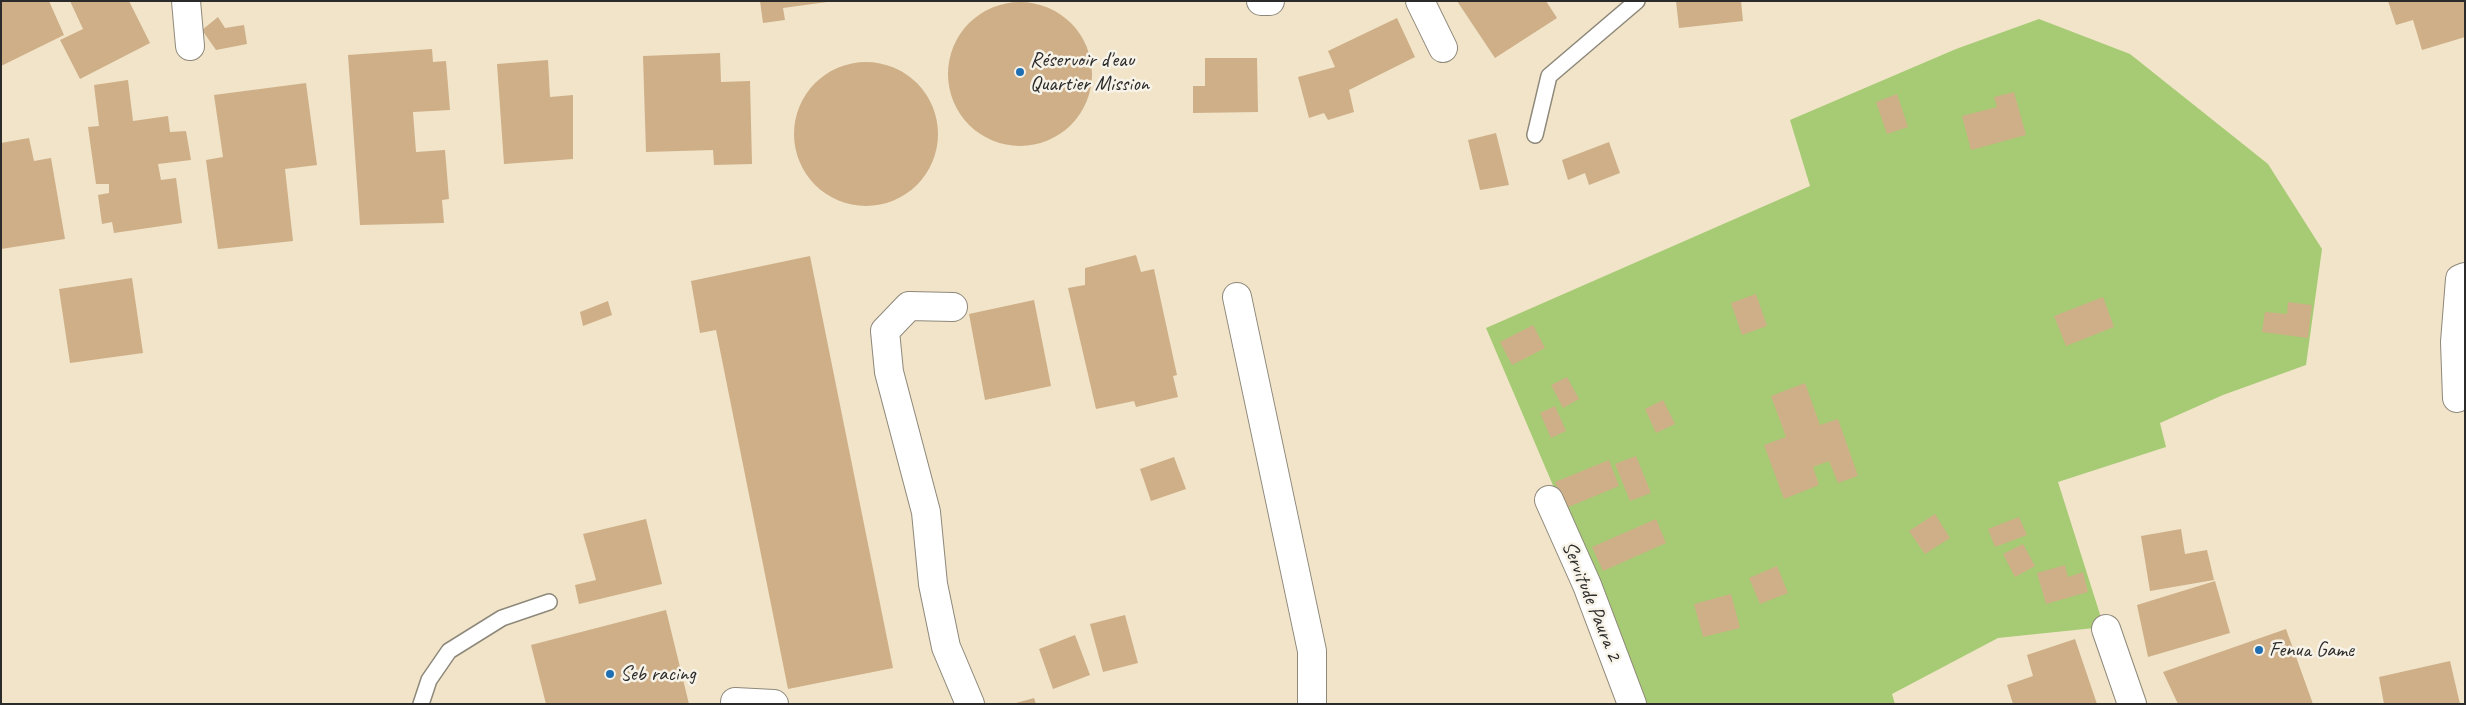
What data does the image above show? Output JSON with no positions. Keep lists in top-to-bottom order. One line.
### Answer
{"streets":{"street":["Servitude Paura 2"]},"places":["Réservoir d'eau Quartier Mission","Fenua Game","Seb racing"]}
